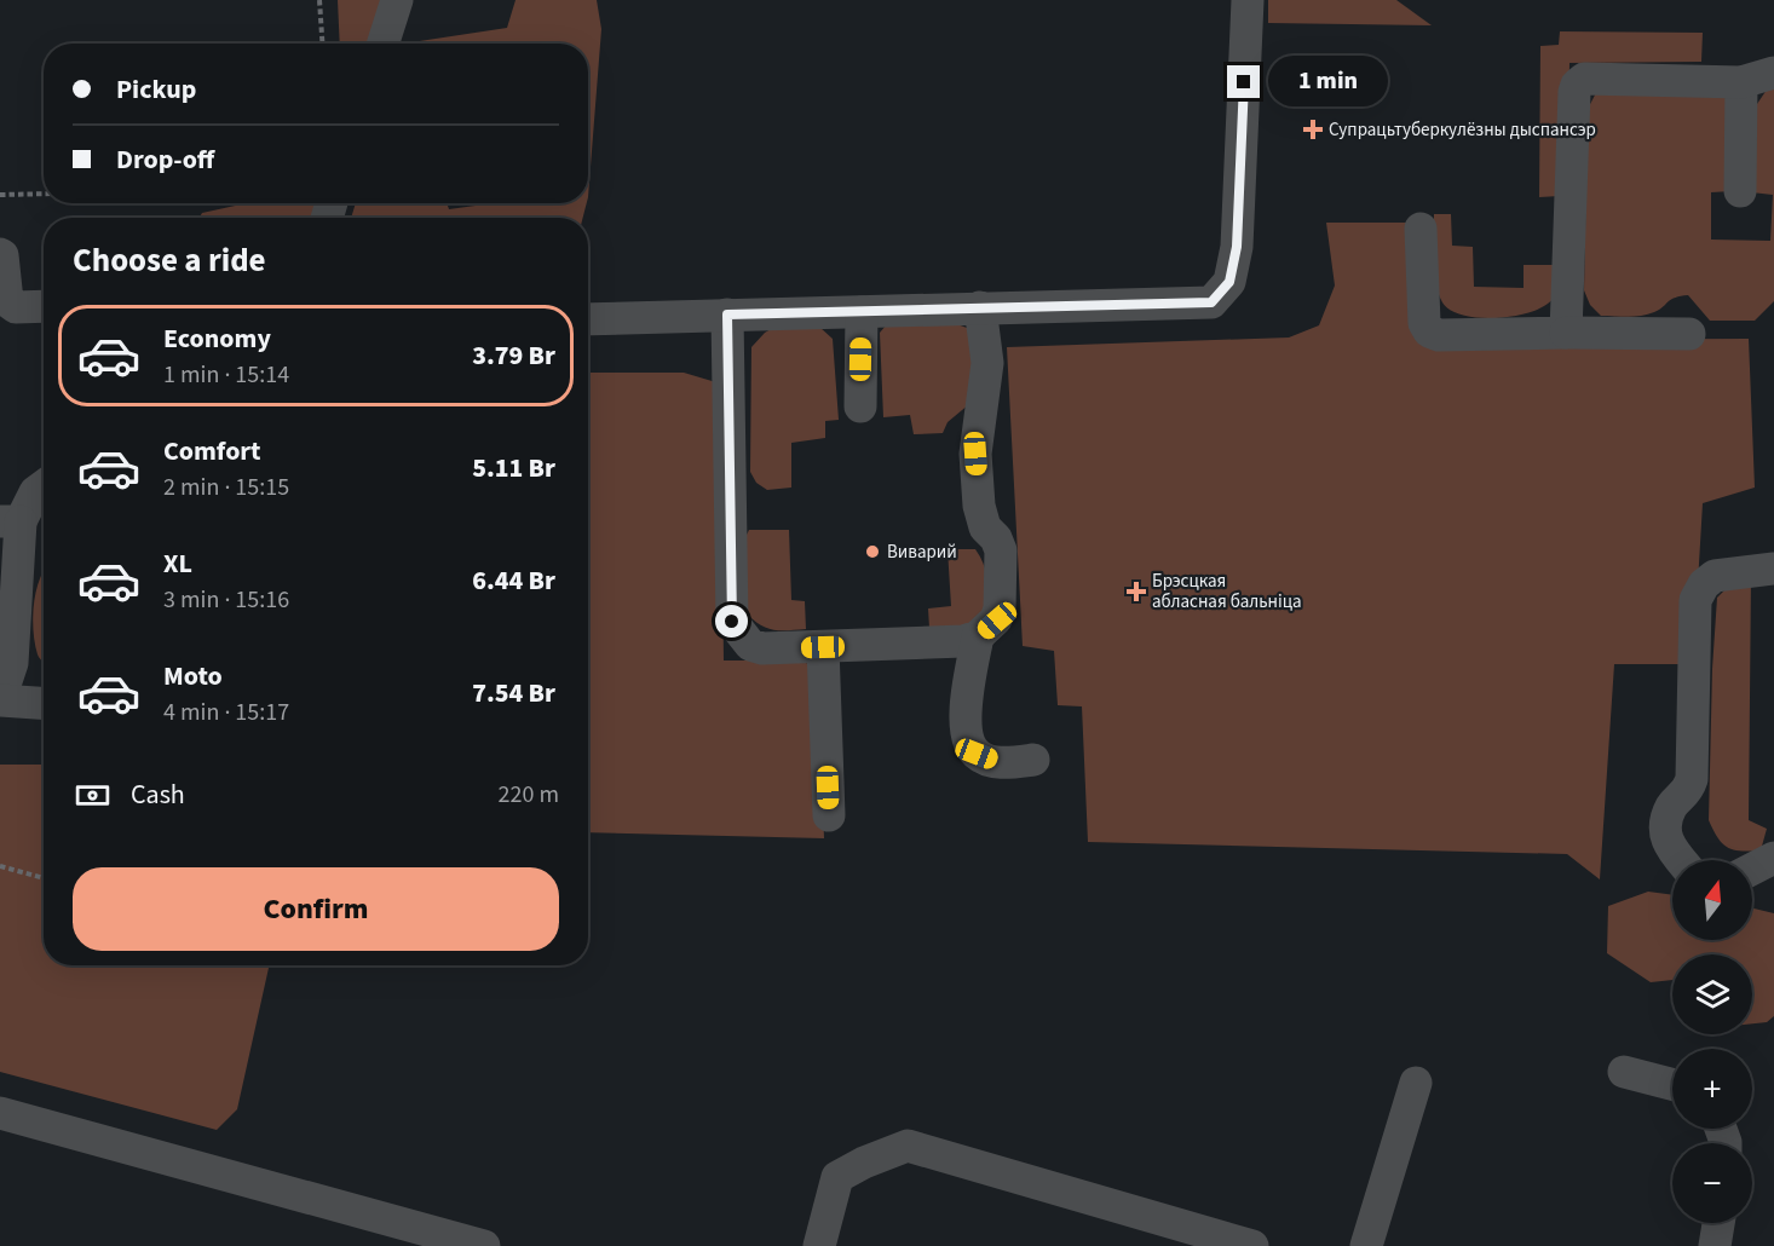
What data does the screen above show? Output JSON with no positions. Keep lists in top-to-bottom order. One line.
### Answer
{"places":{"health":["Супрацьтуберкулёзны дыспансэр","Брэсцкая абласная бальніца"],"other":["Виварий"]},"north":"top","page":{"banner":["Pickup","Drop-off"],"bubble":"1 min","heading":"Choose a ride","list":[{"name":"Economy","note":"1 min · 15:14","value":"3.79 Br"},{"name":"Comfort","note":"2 min · 15:15","value":"5.11 Br"},{"name":"XL","note":"3 min · 15:16","value":"6.44 Br"},{"name":"Moto","note":"4 min · 15:17","value":"7.54 Br"}],"pay":["Cash","220 m"],"buttons":"Confirm","map_buttons":["+","−"]}}
